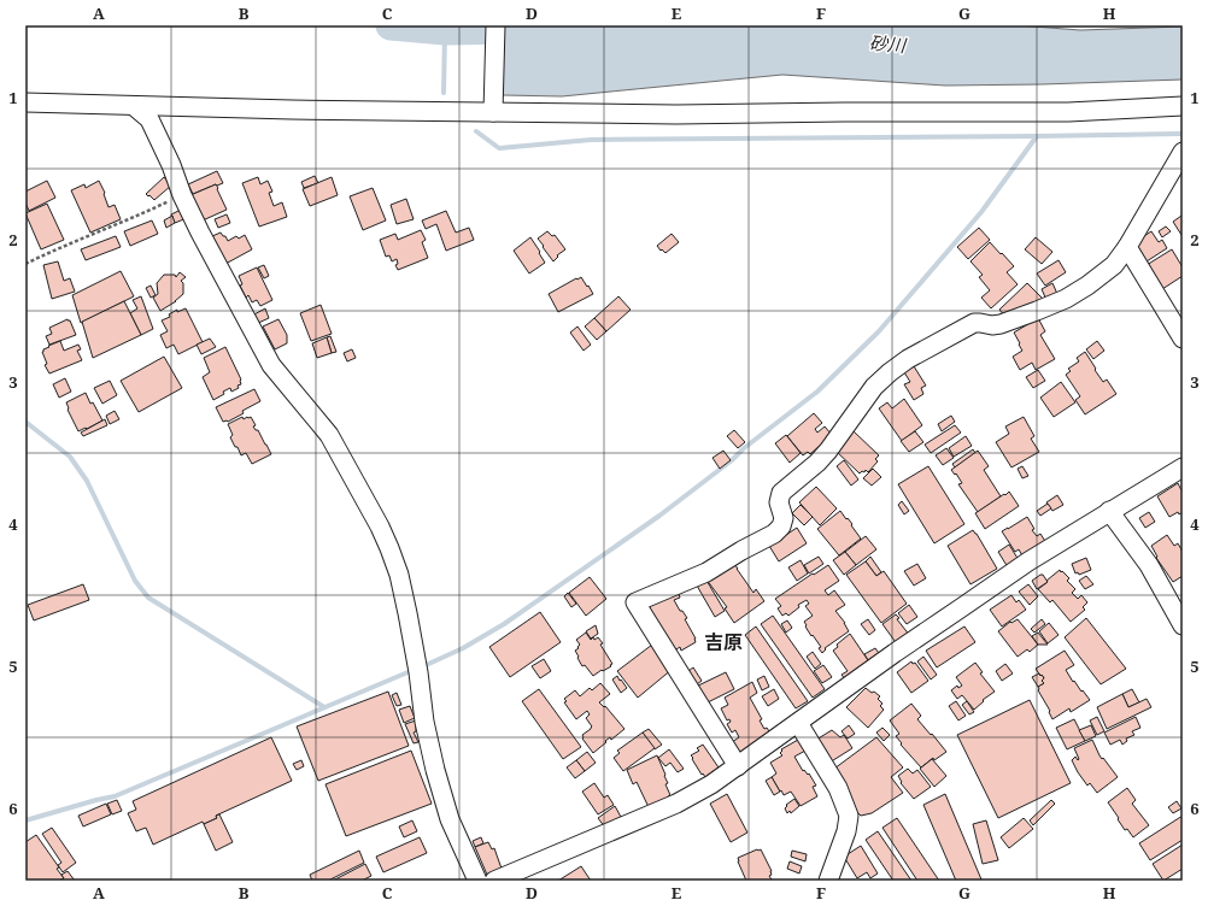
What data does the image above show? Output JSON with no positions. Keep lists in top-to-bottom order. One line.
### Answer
{"districts":["吉原"],"water":["砂川"],"grid":{"columns":["A","B","C","D","E","F","G","H"],"rows":["1","2","3","4","5","6"]}}
